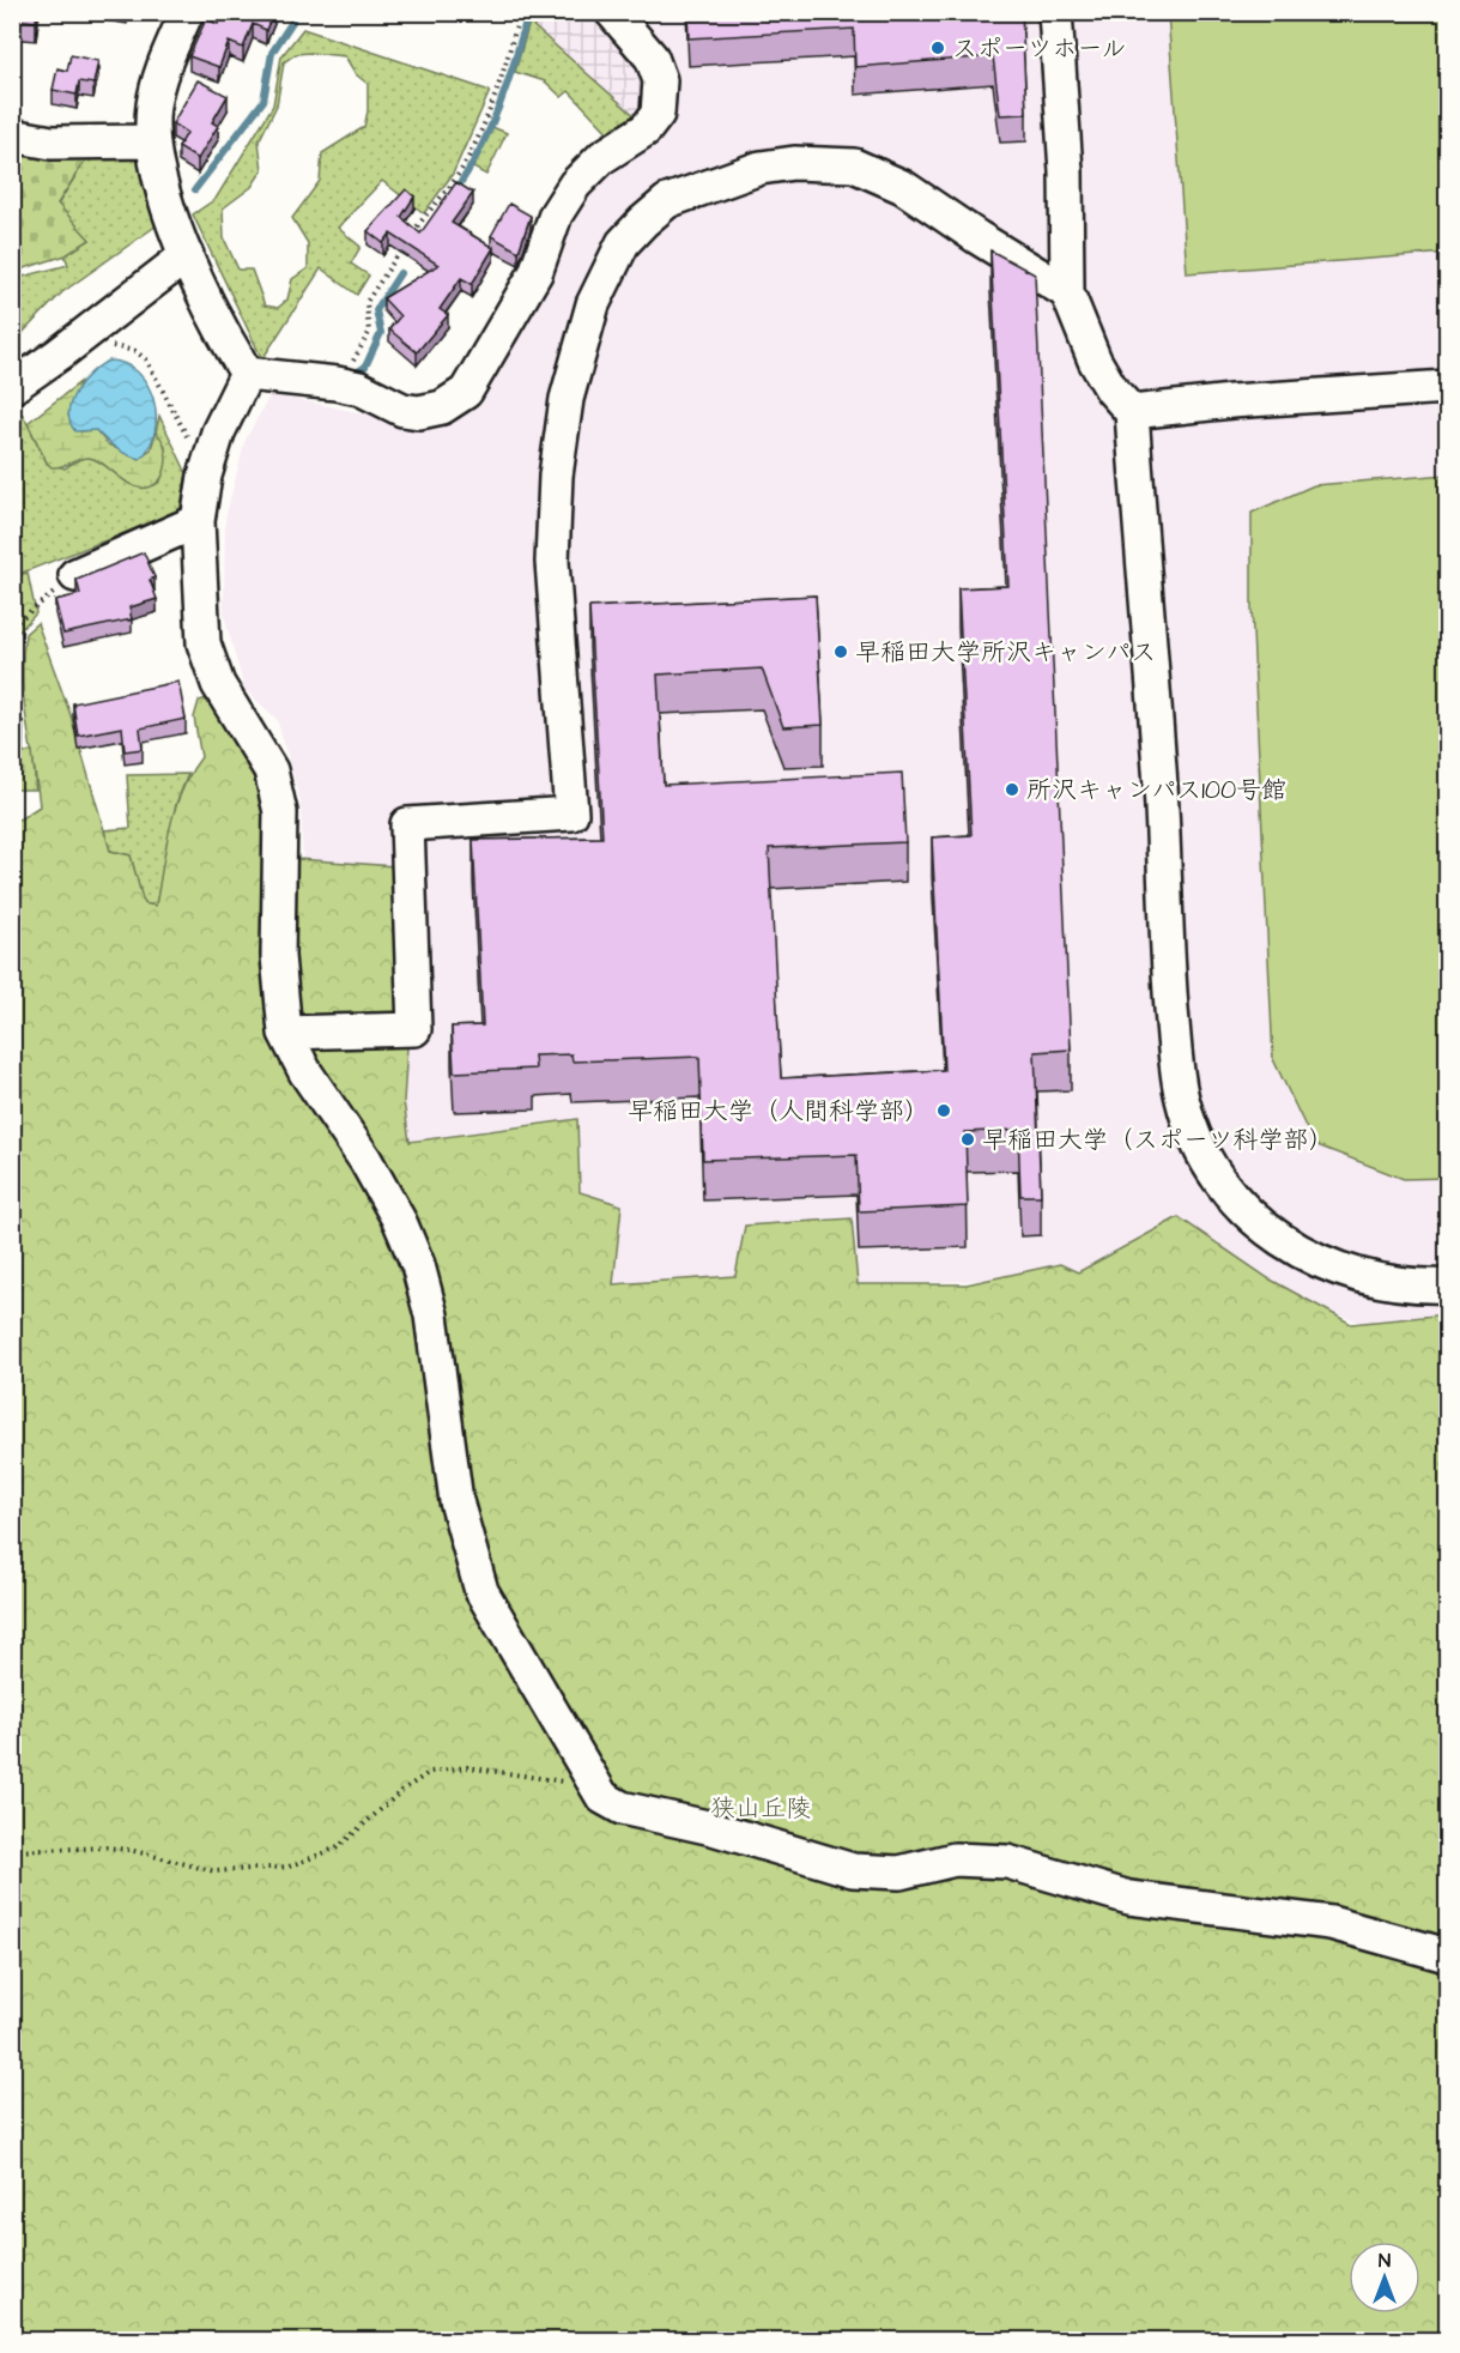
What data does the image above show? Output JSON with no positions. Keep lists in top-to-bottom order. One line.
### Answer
{"parks":["狭山丘陵"],"places":["スポーツホール","早稲田大学所沢キャンパス","所沢キャンパス100号館","早稲田大学（人間科学部）","早稲田大学（スポーツ科学部）"],"north":"top"}
